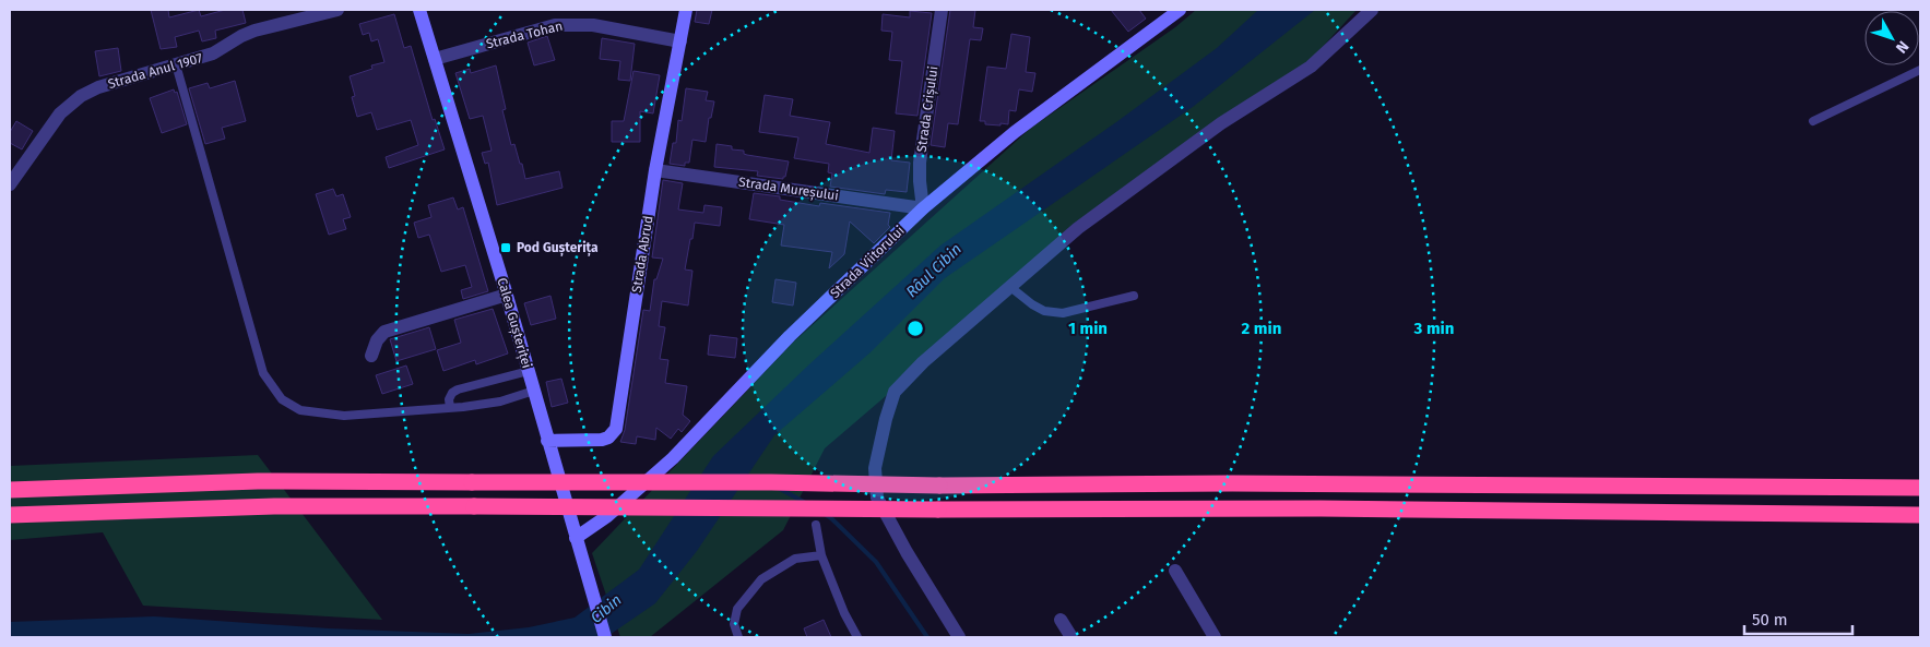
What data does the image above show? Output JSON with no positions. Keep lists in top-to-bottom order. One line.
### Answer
{"streets":{"street":["Strada Tohan","Strada Anul 1907","Strada Crișului","Strada Mureșului","Strada Abrud","Strada Viitorului","Calea Gușteriței"]},"crossings":[["Strada Tohan","Strada Abrud"],["Strada Tohan","Calea Gușteriței"],["Strada Crișului","Strada Mureșului"],["Strada Crișului","Strada Viitorului"],["Strada Mureșului","Strada Abrud"],["Strada Mureșului","Strada Viitorului"],["Strada Abrud","Calea Gușteriței"],["Strada Viitorului","Calea Gușteriței"]],"water":["Râul Cibin","Cibin"],"places":{"transit":["Pod Gușterița"]},"scale_bar":"50 m","north":"bottom right","rings":["1 min","2 min","3 min"]}
